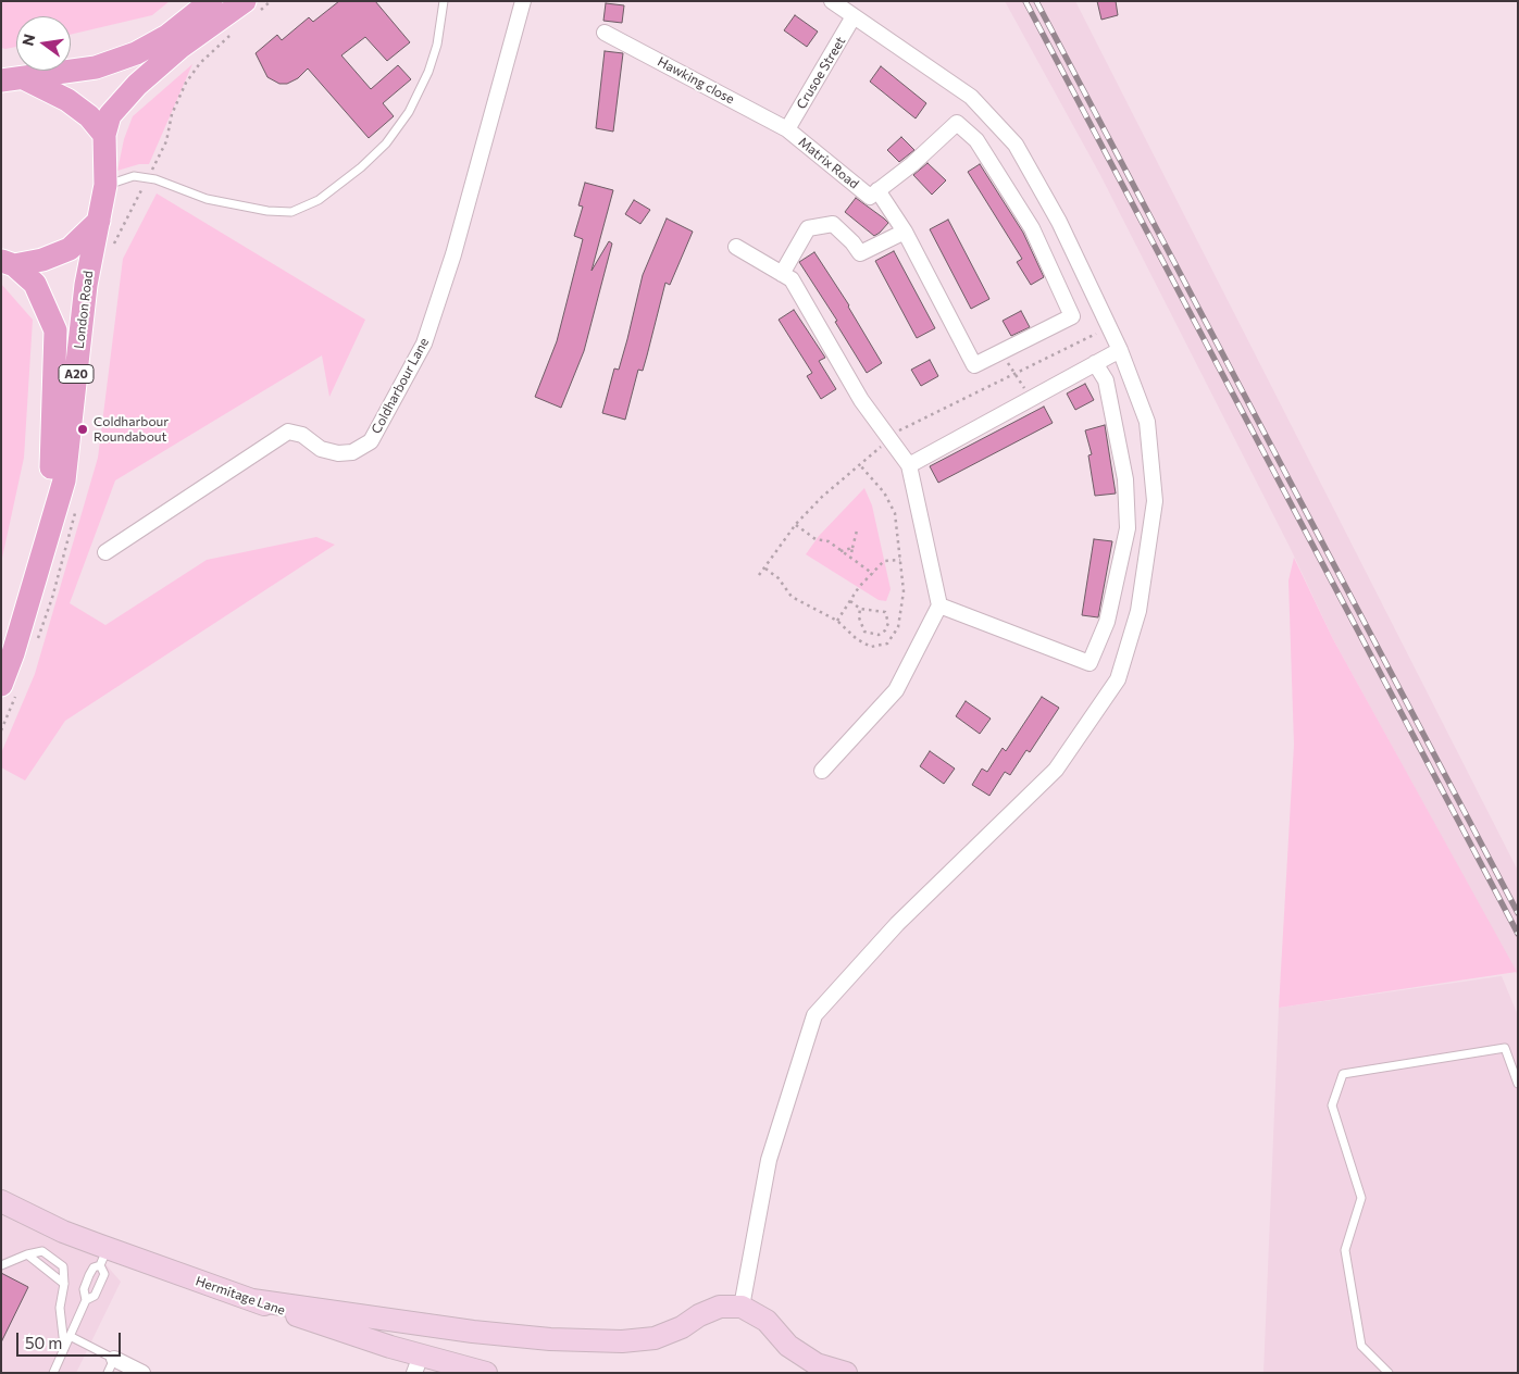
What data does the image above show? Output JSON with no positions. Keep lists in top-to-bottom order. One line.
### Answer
{"streets":{"main road":["London Road","A20","Hermitage Lane"],"street":["Crusoe Street","Hawking close","Matrix Road","Coldharbour Lane"]},"crossings":[["Crusoe Street","Hawking close"],["Crusoe Street","Matrix Road"],["Hawking close","Matrix Road"]],"places":["Coldharbour Roundabout"],"scale_bar":"50 m","north":"left"}
